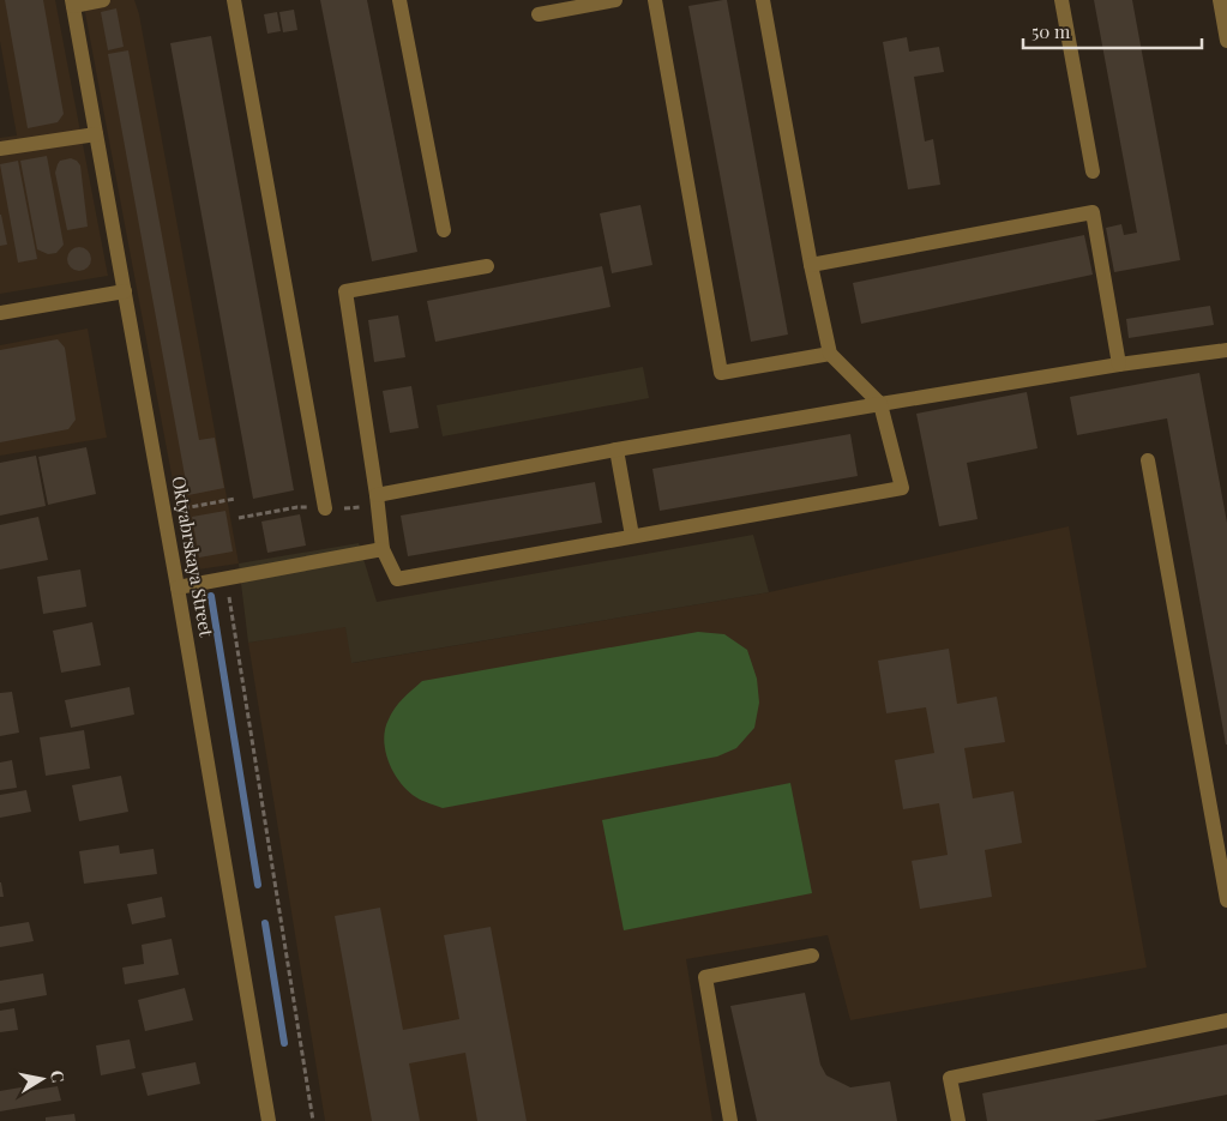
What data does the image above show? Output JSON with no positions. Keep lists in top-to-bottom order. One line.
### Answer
{"streets":{"street":["Oktyabrskaya Street"]},"scale_bar":"50 m","north":"right"}
